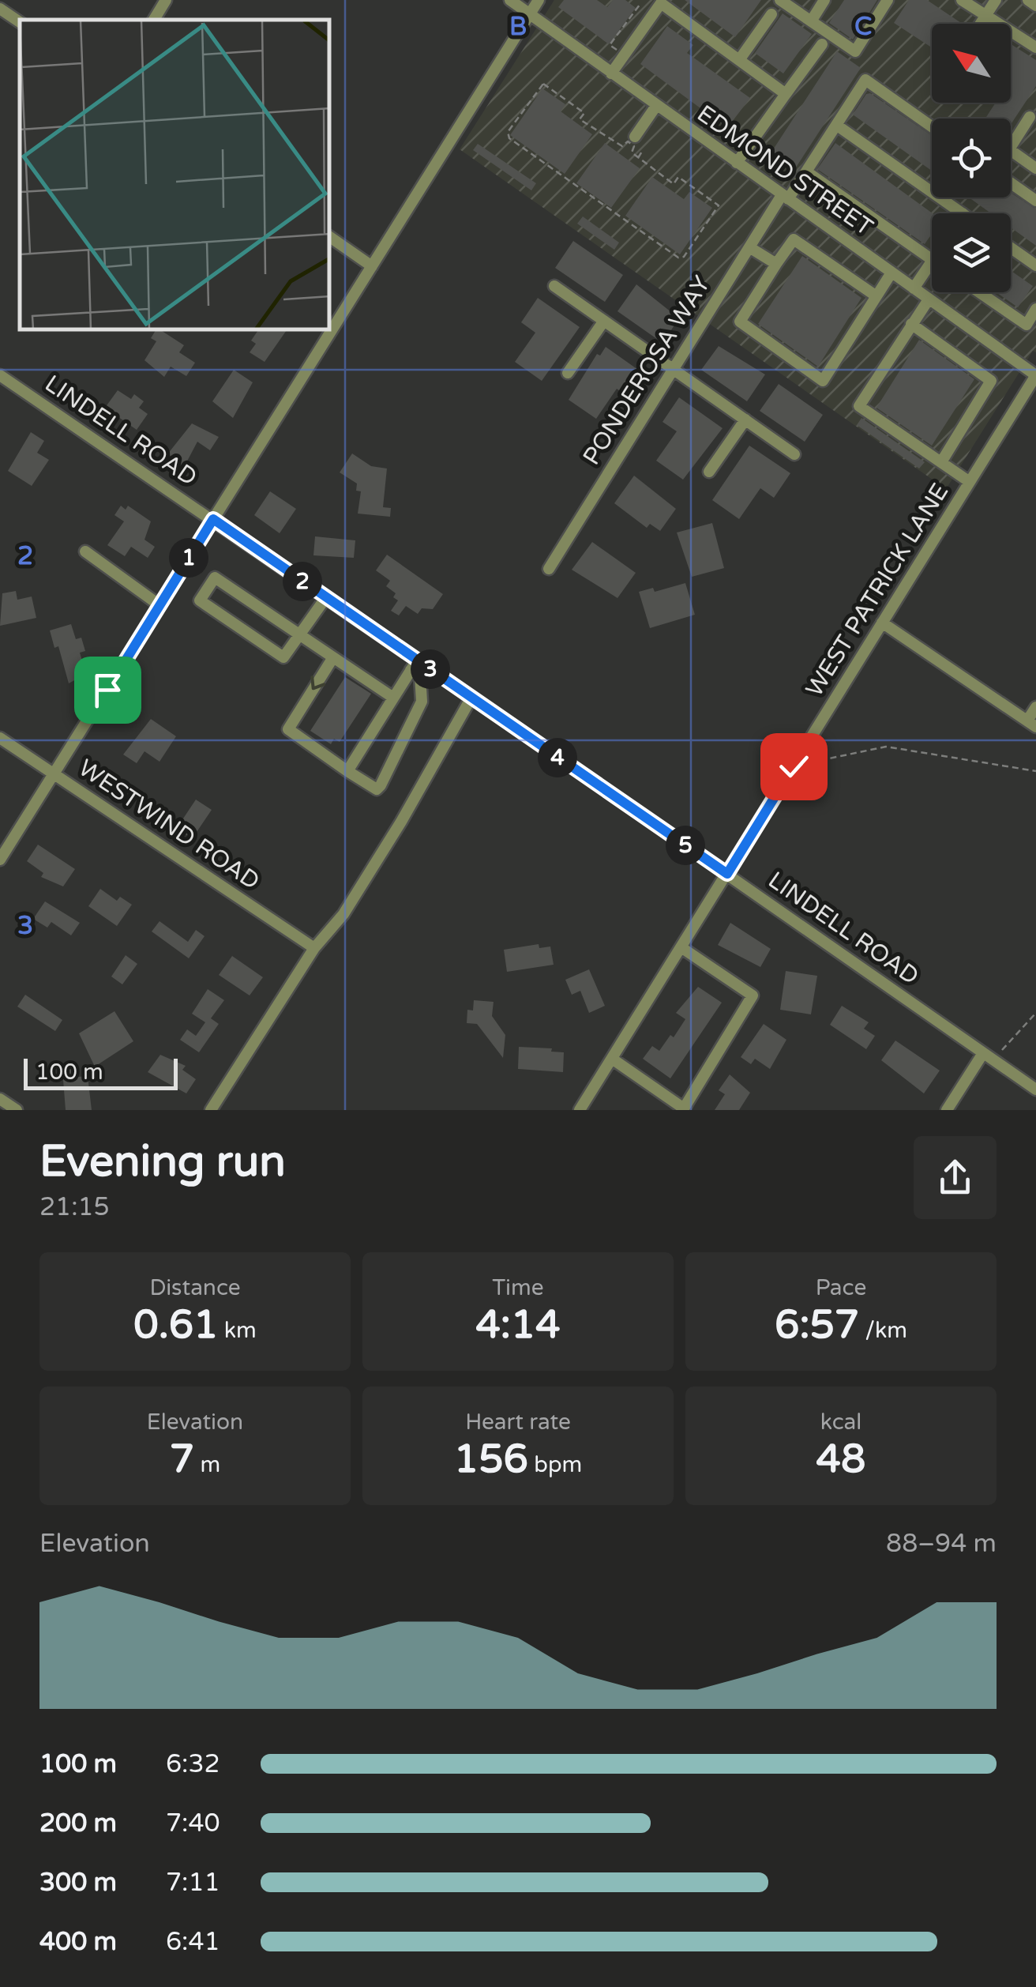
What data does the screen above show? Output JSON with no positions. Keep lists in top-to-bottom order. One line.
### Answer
{"streets":{"street":["EDMOND STREET","PONDEROSA WAY","LINDELL ROAD","WEST PATRICK LANE","WESTWIND ROAD"]},"crossings":[["EDMOND STREET","PONDEROSA WAY"],["EDMOND STREET","WEST PATRICK LANE"],["LINDELL ROAD","WEST PATRICK LANE"]],"scale_bar":"100 m","north":"top left","page":{"pins":["1","2","3","4","5"],"scale":"100 m","heading":["Evening run","21:15"],"stats":[["Distance","0.61 km"],["Time","4:14"],["Pace","6:57 /km"],["Elevation","7 m"],["Heart rate","156 bpm"],["kcal","48"]],"chart":["Elevation","88–94 m"],"list":[{"name":"100 m","note":"6:32"},{"name":"200 m","note":"7:40"},{"name":"300 m","note":"7:11"},{"name":"400 m","note":"6:41"}]},"grid":{"columns":["B","C"],"rows":["2","3"]}}
